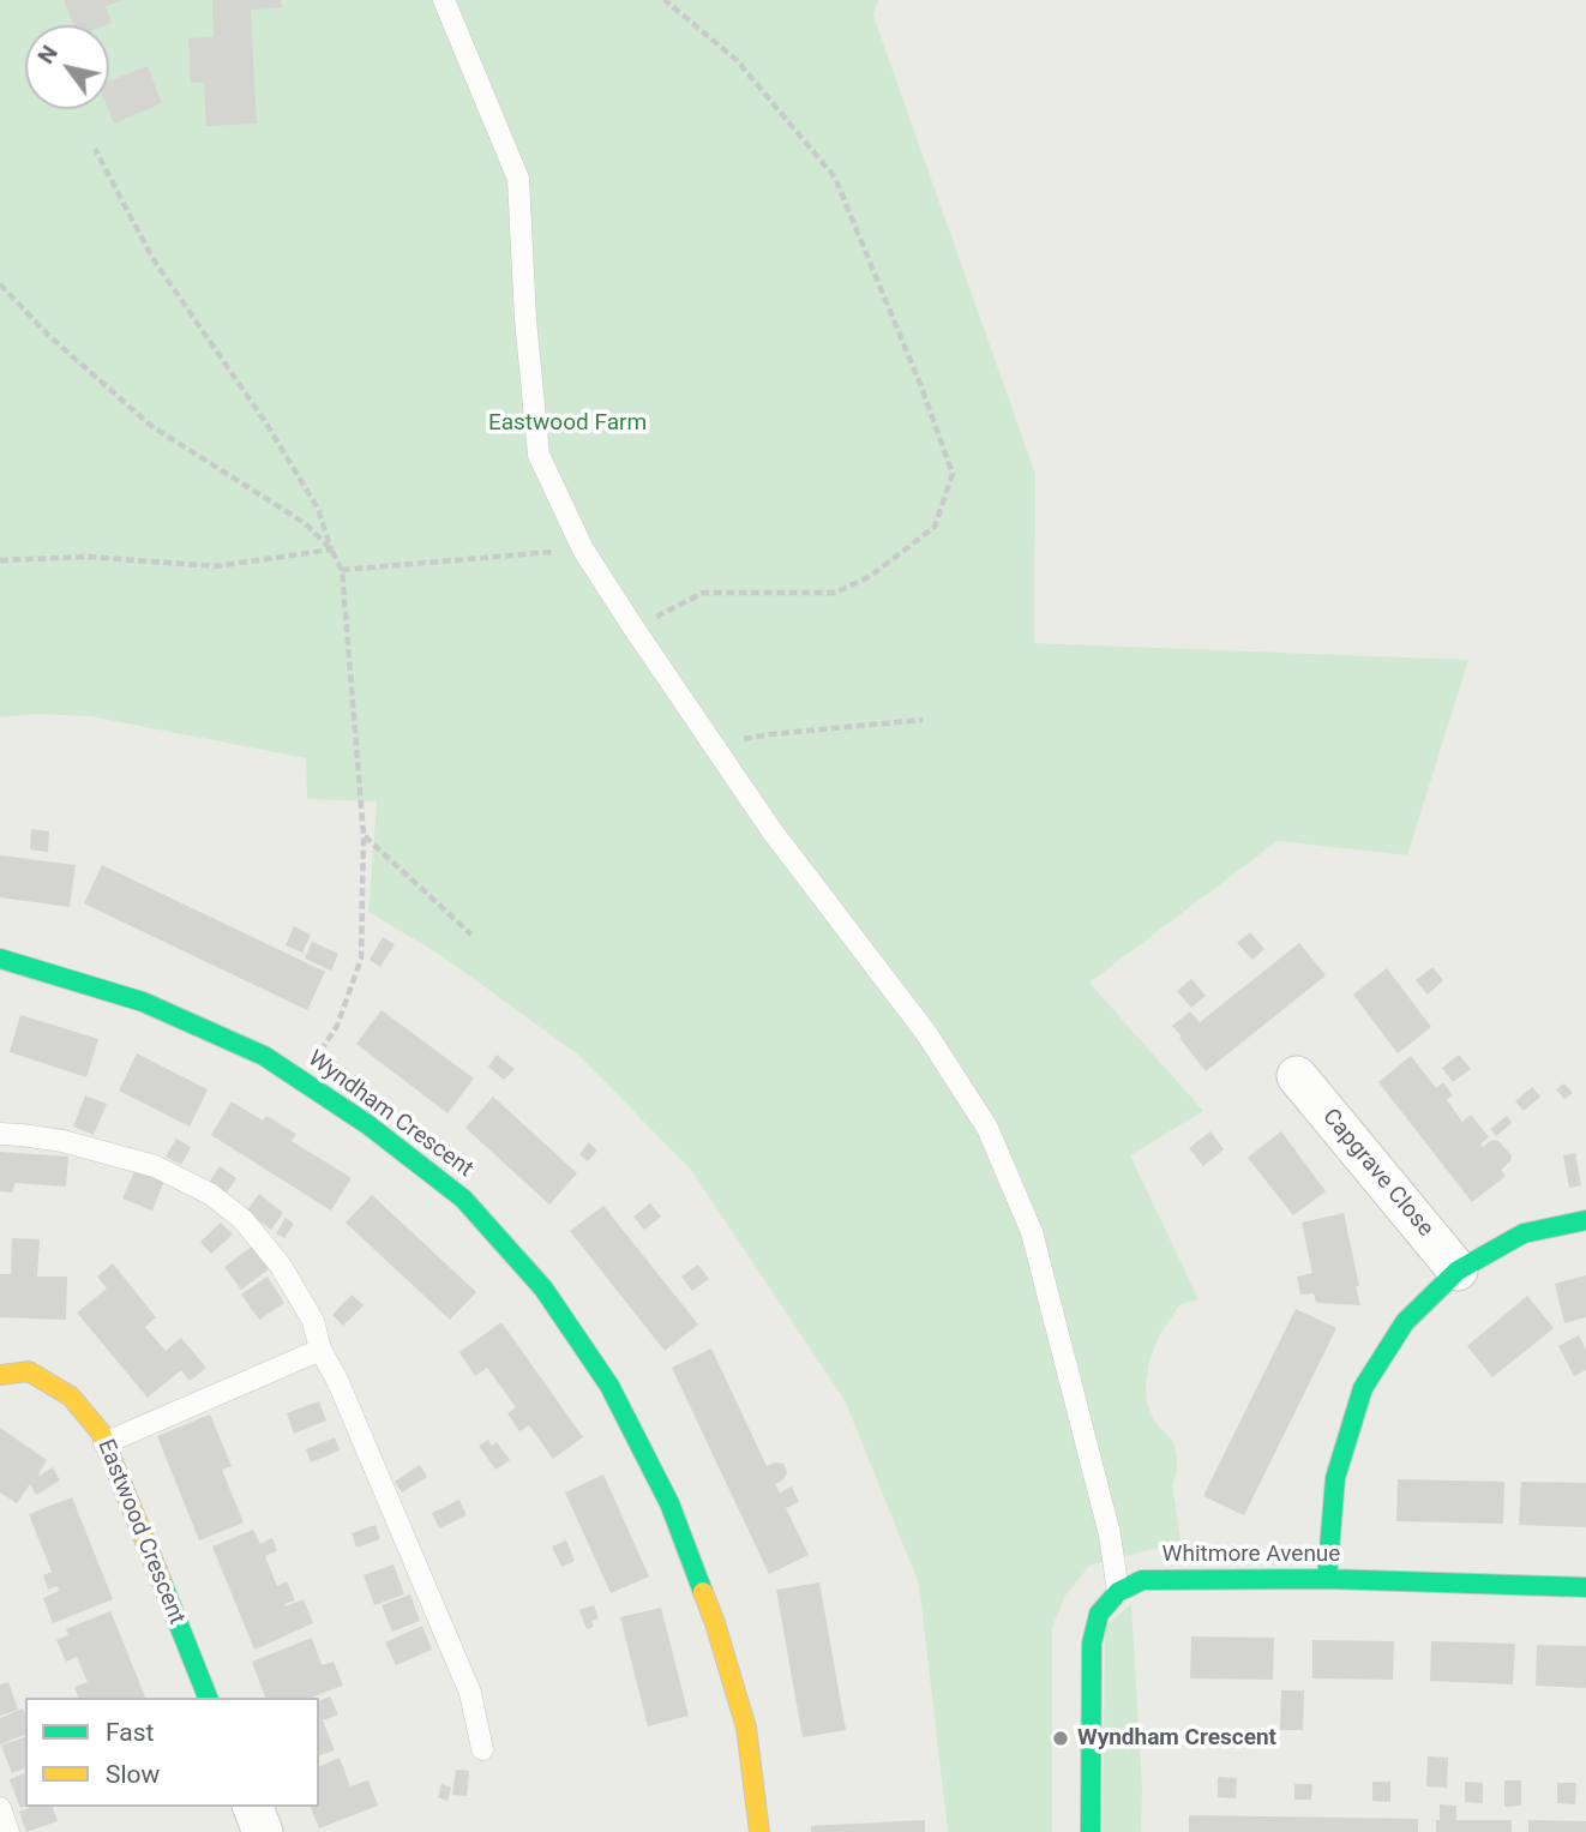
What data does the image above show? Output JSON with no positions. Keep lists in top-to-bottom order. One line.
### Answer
{"streets":{"street":["Wyndham Crescent","Capgrave Close","Eastwood Crescent","Whitmore Avenue"]},"parks":["Eastwood Farm"],"places":["Wyndham Crescent"],"legend":["Fast","Slow"],"north":"top left"}
